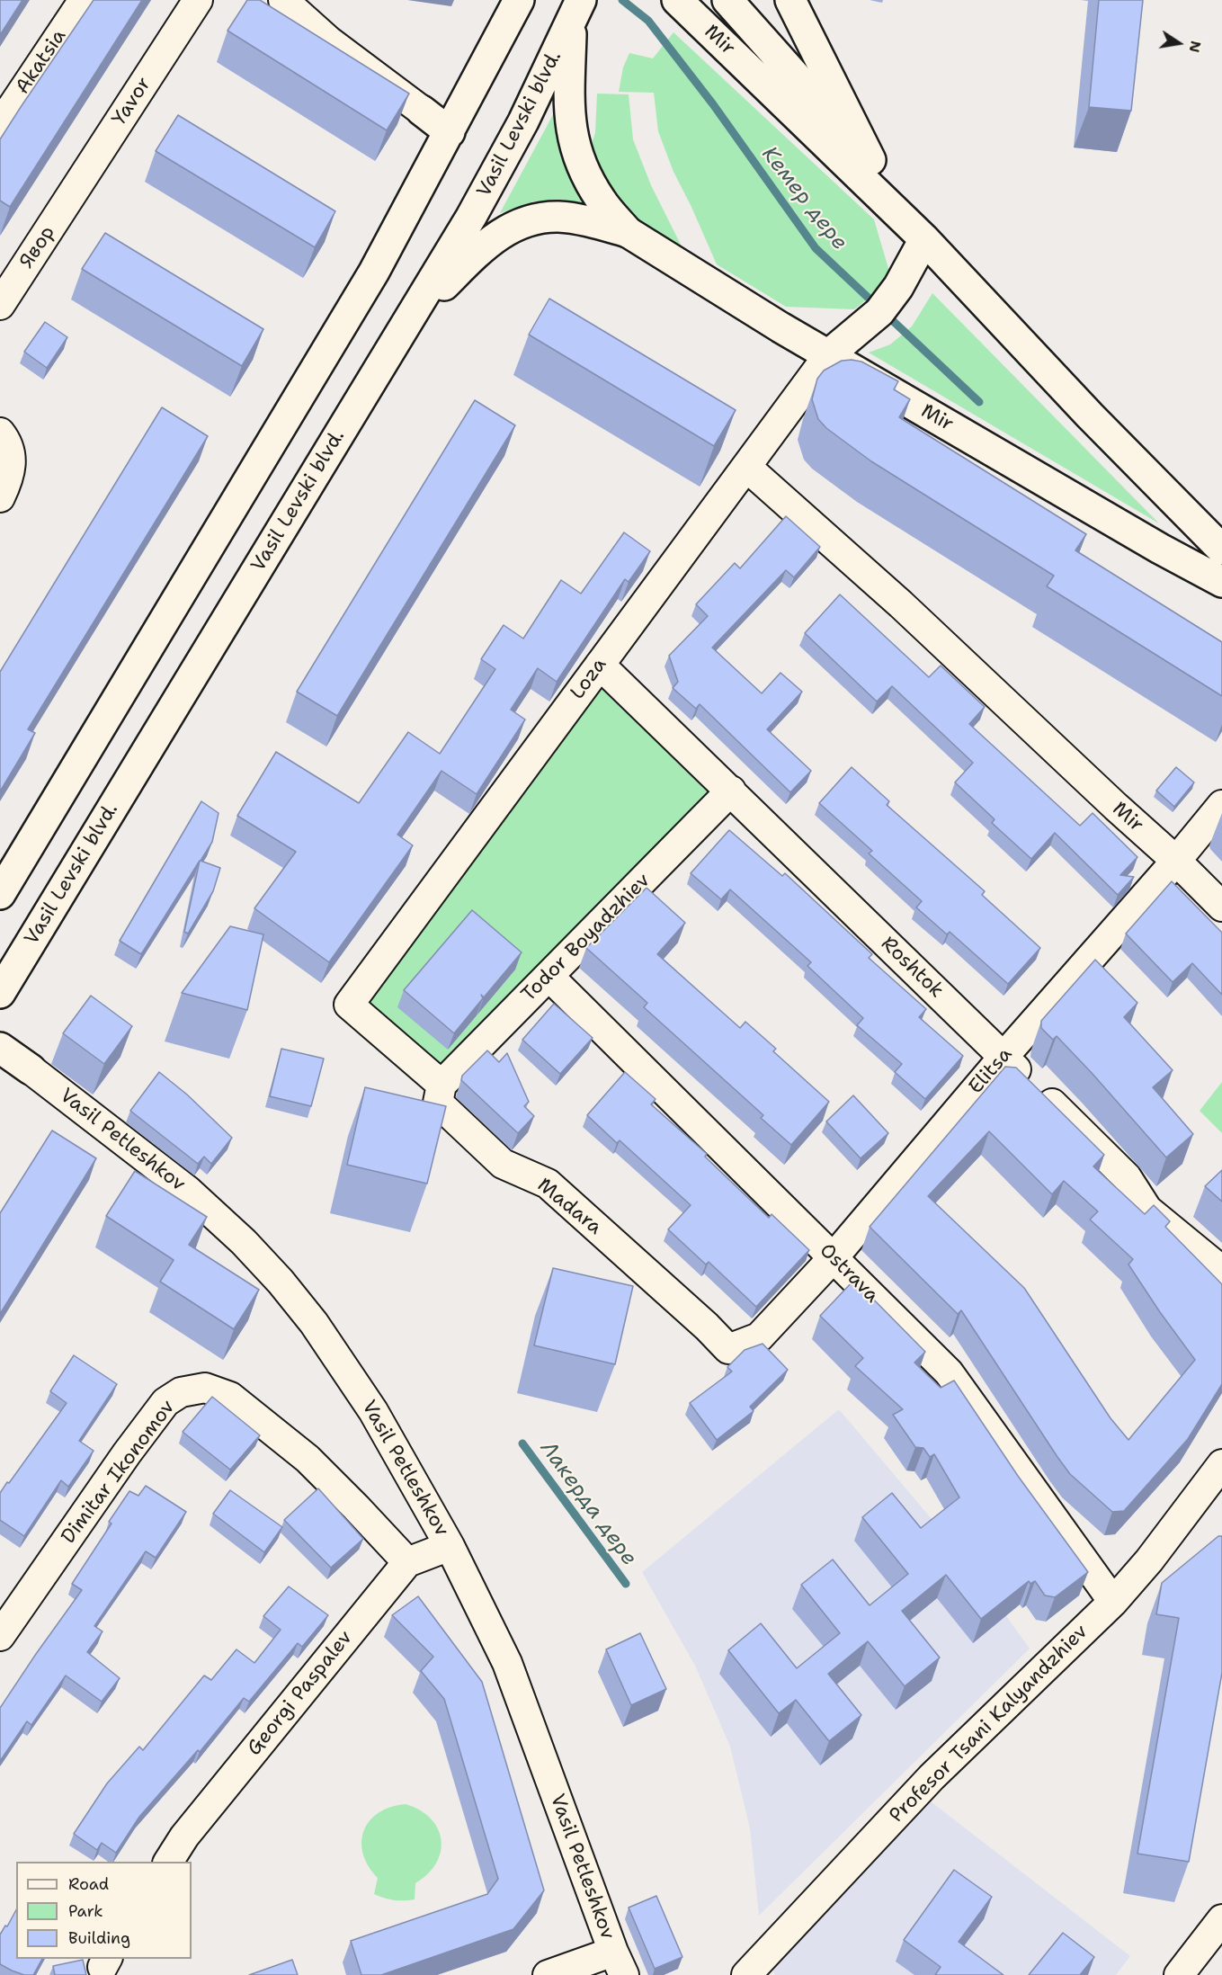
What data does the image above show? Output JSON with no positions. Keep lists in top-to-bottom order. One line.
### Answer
{"streets":{"main road":["Mir","Vasil Levski blvd."],"street":["Akatsia","Yavor","Loza","Todor Boyadzhiev","Roshtok","Elitsa","Vasil Petleshkov","Madara","Ostrava","Dimitar Ikonomov","Georgi Paspalev","Profesor Tsani Kalyandzhiev"]},"crossings":[["Mir","Loza"],["Mir","Elitsa"],["Loza","Todor Boyadzhiev"],["Loza","Roshtok"],["Loza","Madara"],["Todor Boyadzhiev","Roshtok"],["Todor Boyadzhiev","Madara"],["Todor Boyadzhiev","Ostrava"],["Roshtok","Elitsa"],["Elitsa","Madara"],["Elitsa","Ostrava"],["Vasil Petleshkov","Georgi Paspalev"],["Ostrava","Profesor Tsani Kalyandzhiev"],["Dimitar Ikonomov","Georgi Paspalev"]],"water":["Кемер дере","Лакерда дере"],"legend":["Road","Park","Building"],"north":"right"}
